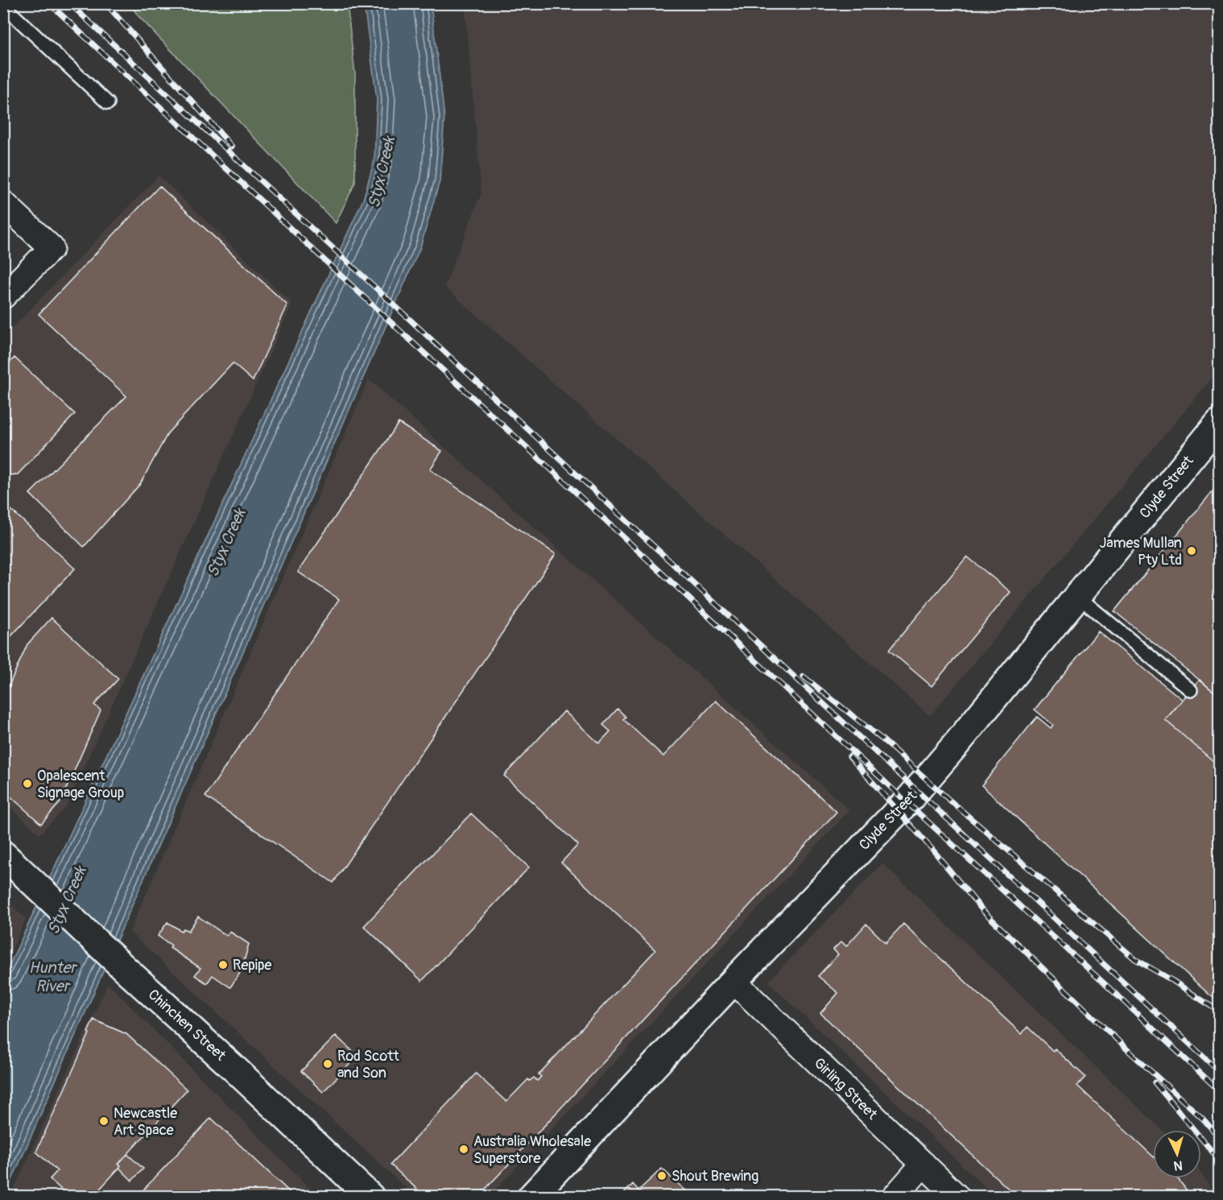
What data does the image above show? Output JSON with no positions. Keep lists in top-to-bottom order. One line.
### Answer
{"streets":{"street":["Clyde Street","Chinchen Street","Girling Street"]},"crossings":[["Clyde Street","Girling Street"]],"water":["Styx Creek","Hunter River"],"places":["James Mullan Pty Ltd","Opalescent Signage Group","Repipe","Rod Scott and Son","Newcastle Art Space","Australia Wholesale Superstore","Shout Brewing"],"north":"bottom"}
